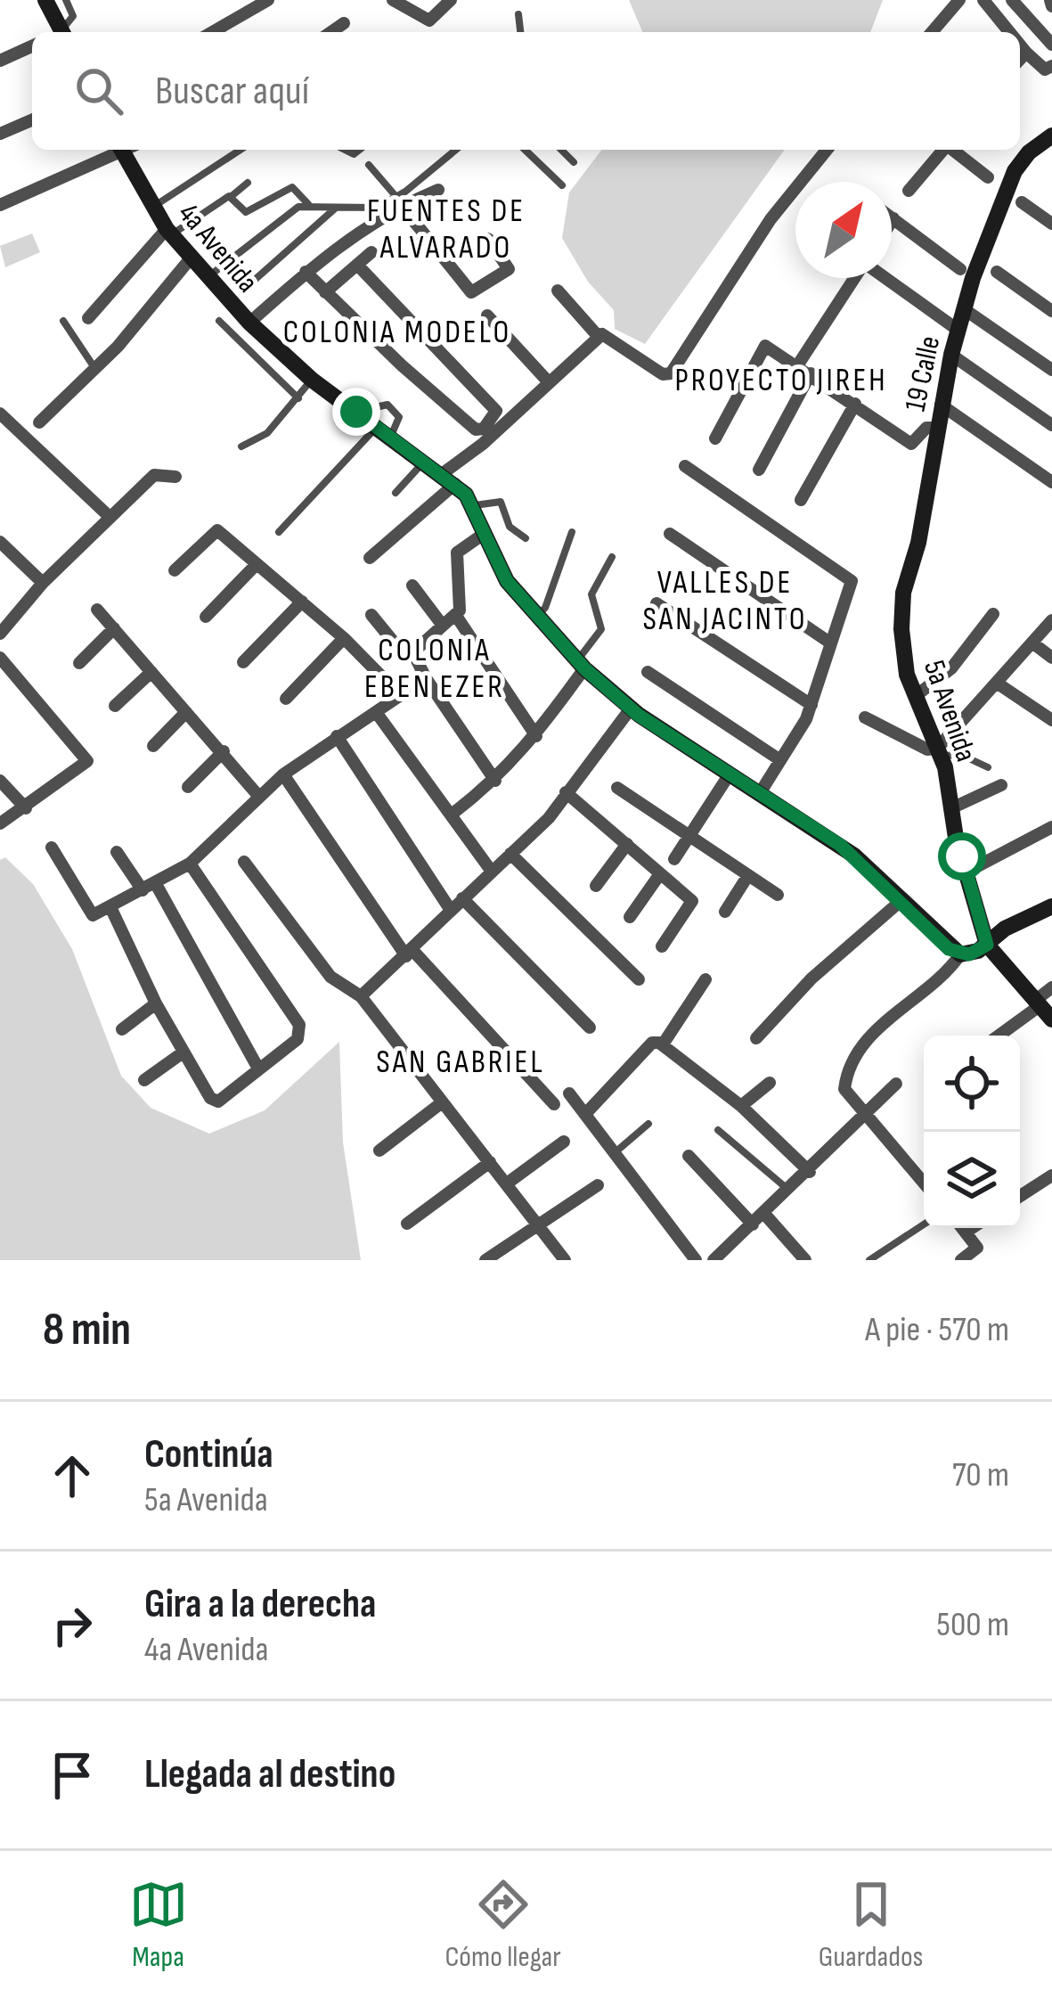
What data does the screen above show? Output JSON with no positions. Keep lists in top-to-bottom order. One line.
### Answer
{"streets":{"street":["4a Avenida","19 Calle","5a Avenida"]},"crossings":[["19 Calle","5a Avenida"]],"districts":["FUENTES DE ALVARADO","COLONIA MODELO","PROYECTO JIREH","VALLES DE SAN JACINTO","COLONIA EBEN EZER","SAN GABRIEL"],"north":"top right","page":{"search":"Buscar aquí","heading":["8 min","A pie · 570 m"],"list":[["Continúa","5a Avenida","70 m"],["Gira a la derecha","4a Avenida","500 m"],"Llegada al destino"],"nav":["Mapa","Cómo llegar","Guardados"]}}
